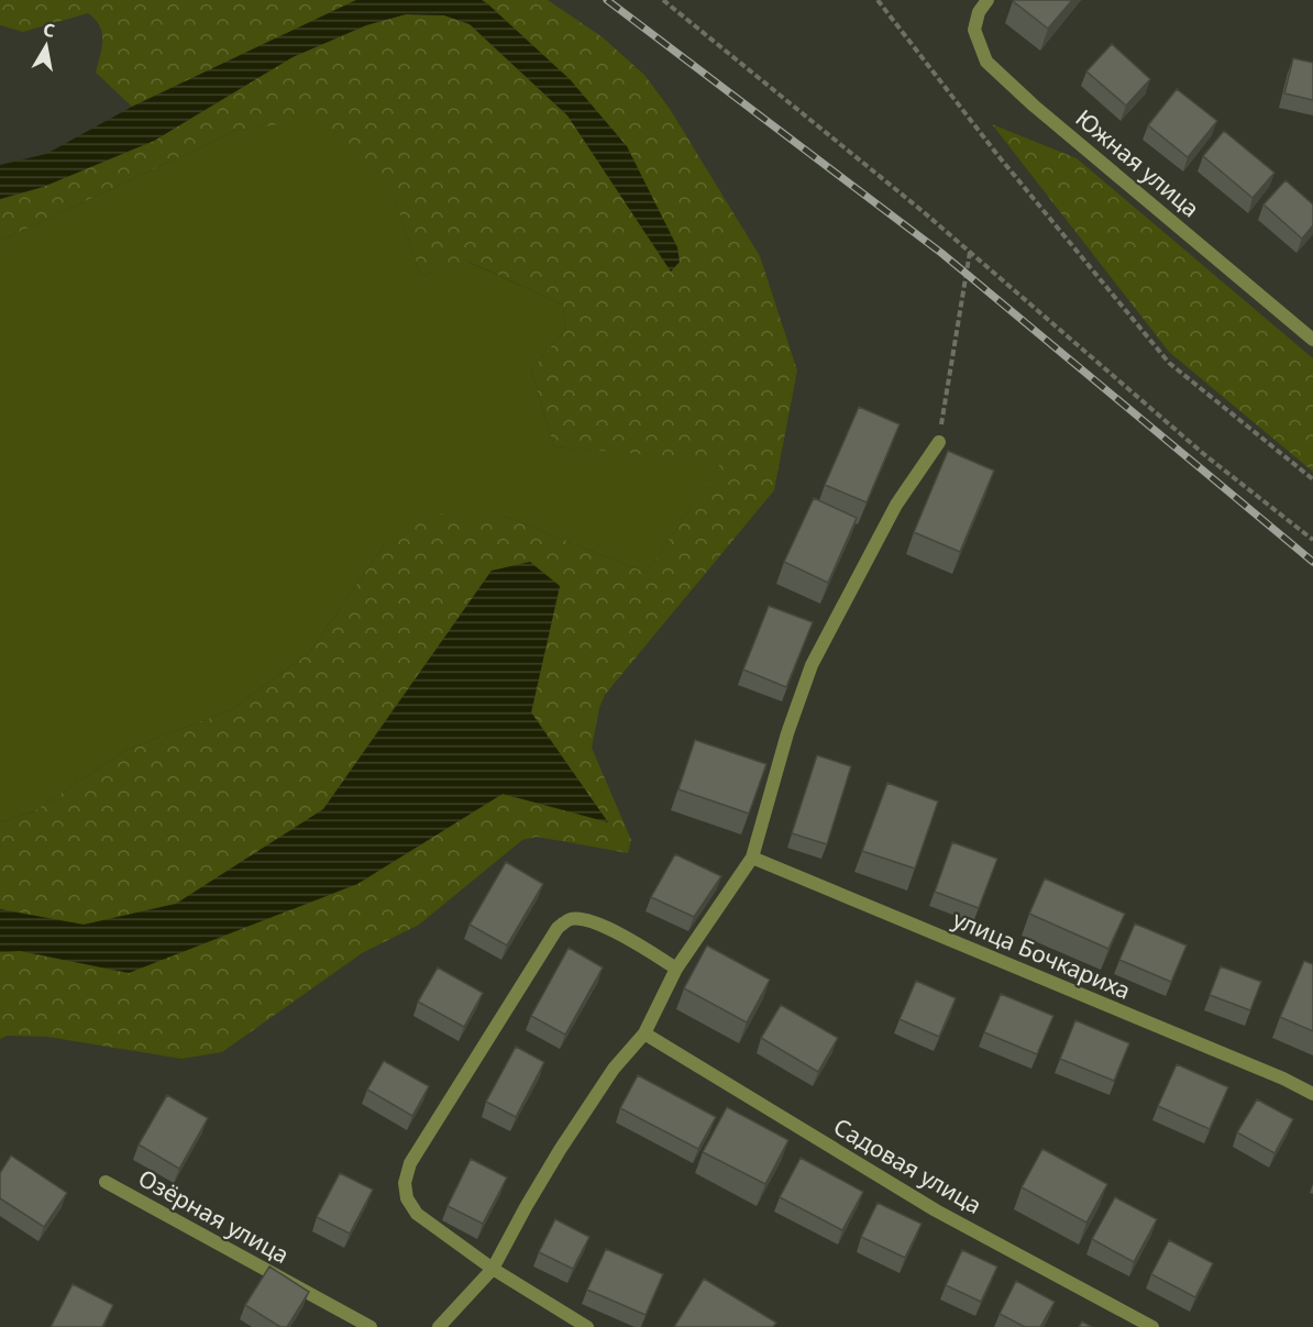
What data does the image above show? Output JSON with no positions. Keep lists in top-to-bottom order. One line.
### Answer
{"streets":{"street":["Южная улица","улица Бочкариха","Садовая улица","Озёрная улица"]},"north":"top"}
